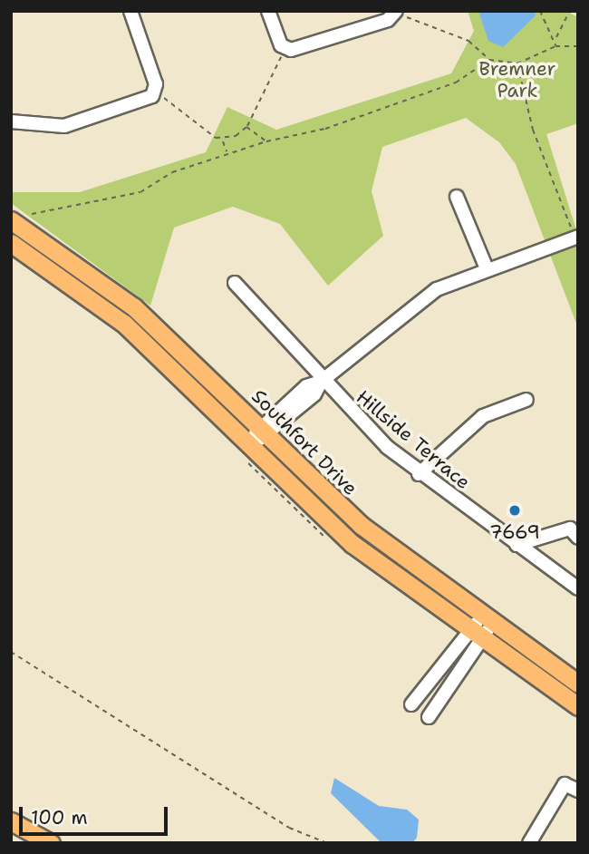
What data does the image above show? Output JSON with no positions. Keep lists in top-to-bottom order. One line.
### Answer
{"streets":{"main road":["Southfort Drive"],"street":["Hillside Terrace"]},"parks":["Bremner Park"],"places":["7669"],"scale_bar":"100 m"}
